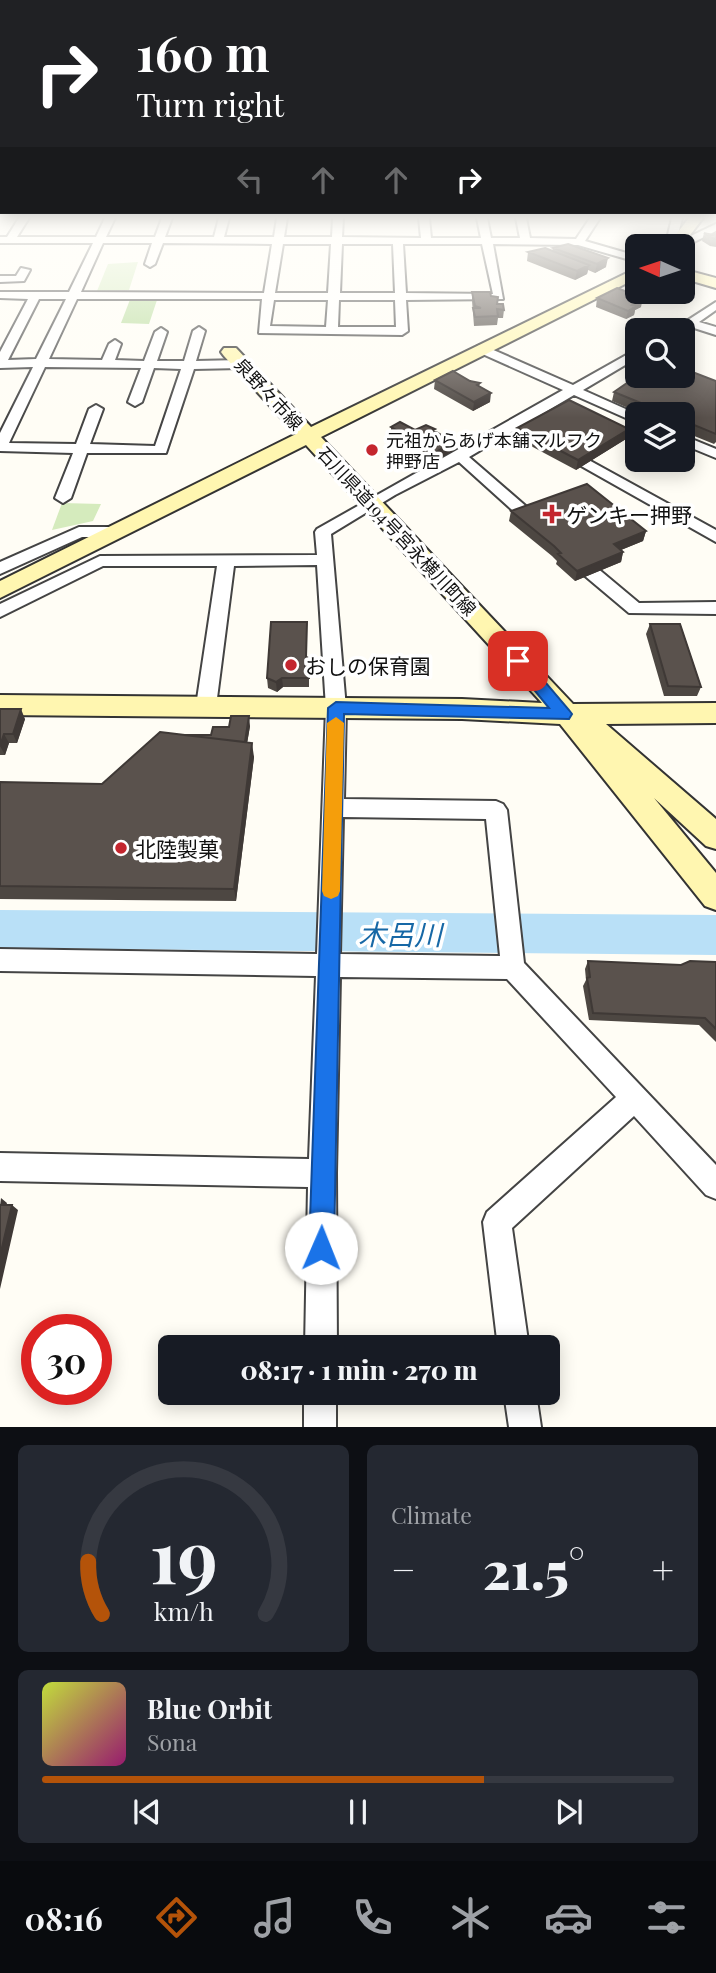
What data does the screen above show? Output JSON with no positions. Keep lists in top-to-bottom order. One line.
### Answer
{"streets":{"main road":["泉野々市線","石川県道194号宮永横川町線"]},"crossings":[["泉野々市線","石川県道194号宮永横川町線"]],"water":["木呂川"],"places":{"other":["元祖からあげ本舗マルフク 押野店","おしの保育園","北陸製菓"],"health":["ゲンキー押野"]},"north":"left","page":{"turn":["160 m","Turn right"],"limit":"30","trip":"08:17 · 1 min · 270 m","tile":"Climate","heat":["−","21.5°","+"],"song":["Blue Orbit","Sona"],"tabs":"08:16","gauge":["19","km/h"]}}
